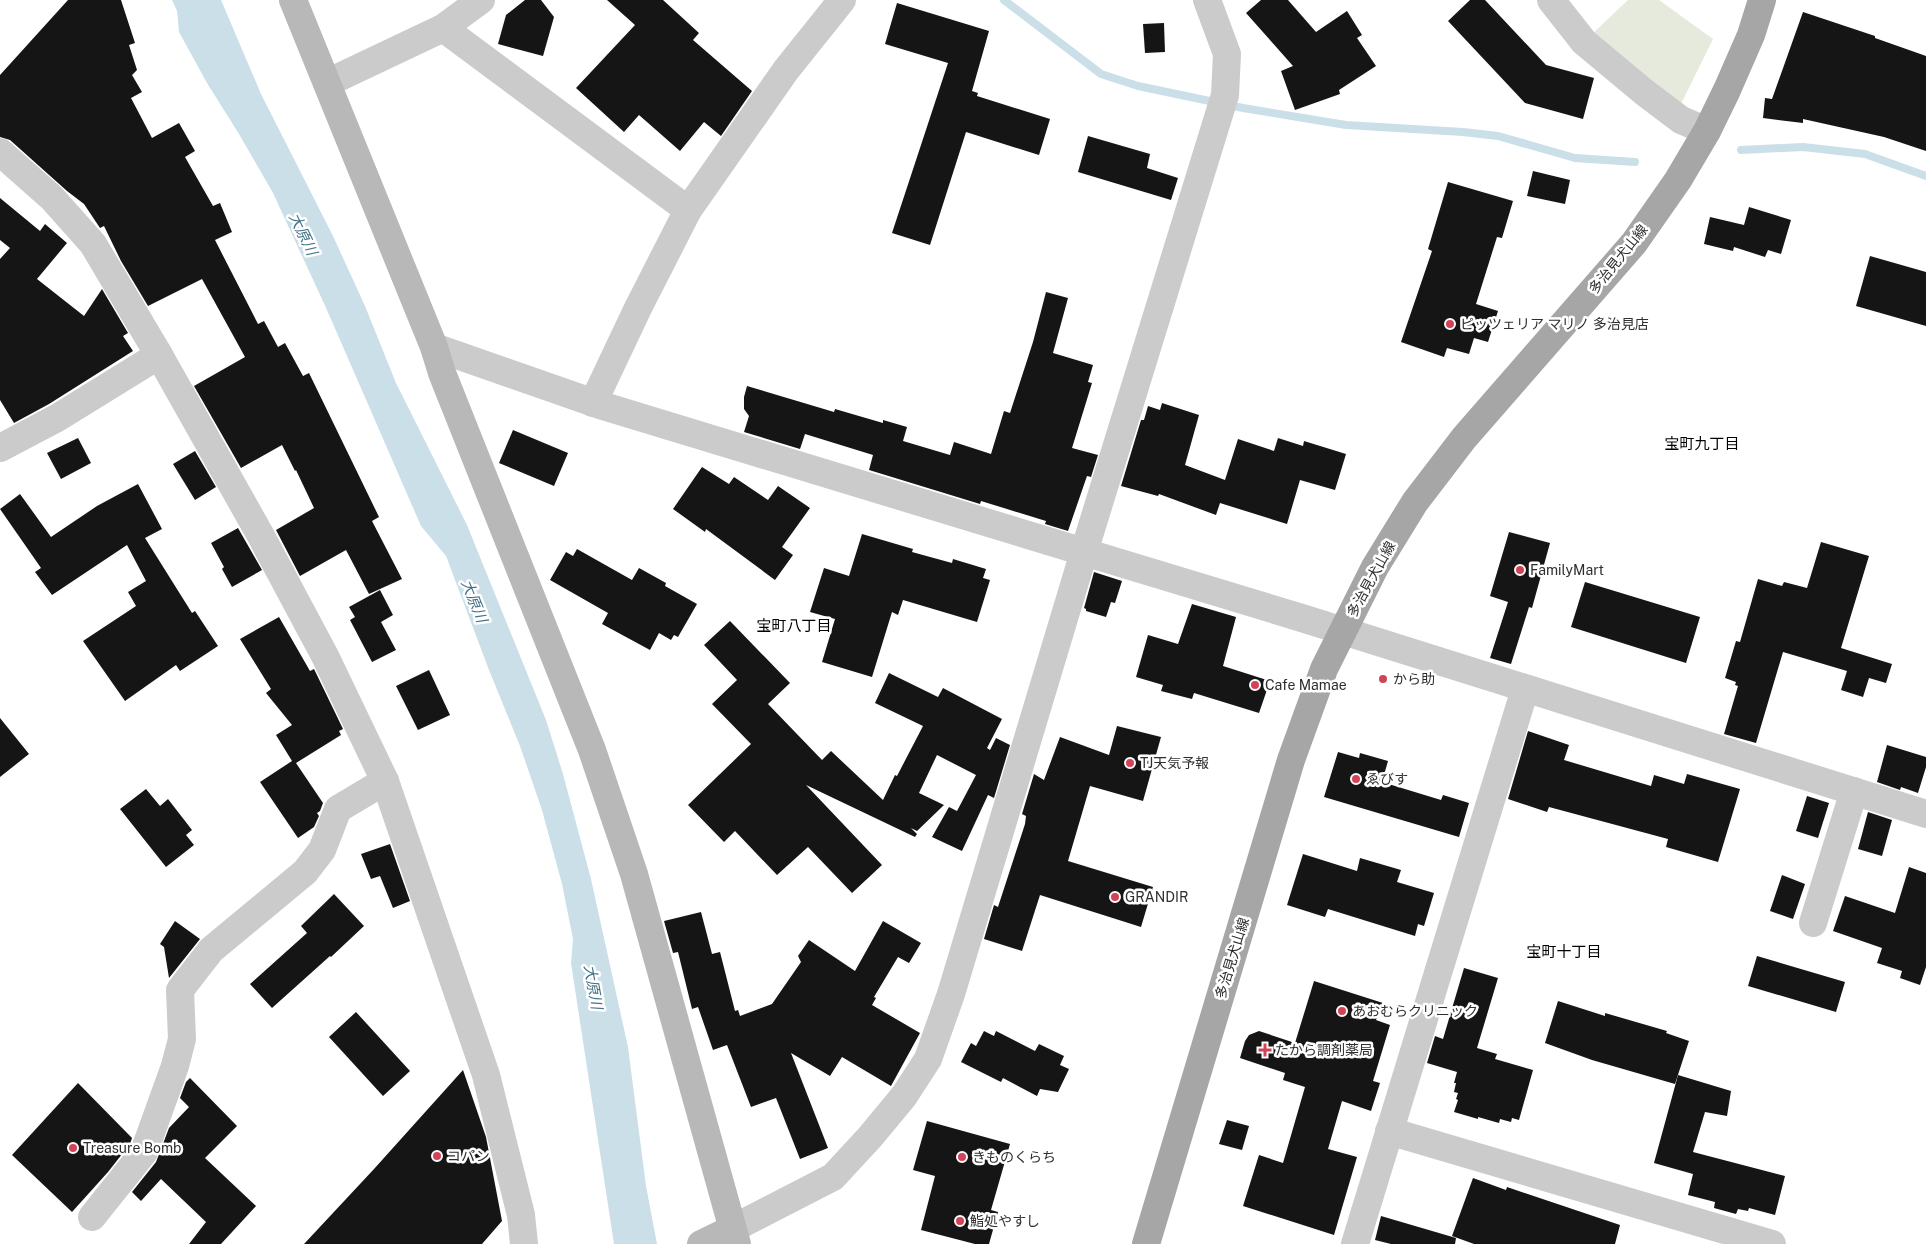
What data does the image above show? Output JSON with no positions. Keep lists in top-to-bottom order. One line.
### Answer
{"streets":{"main road":["多治見犬山線"]},"districts":["宝町九丁目","宝町八丁目","宝町十丁目"],"water":["大原川"],"places":{"other":["ピッツェリア マリノ 多治見店","FamilyMart","から助","Cafe Mamae","TJ天気予報","ゑびす","GRANDIR","あおむらクリニック","Treasure Bomb","コパン","きものくらち","鮨処やすし"],"health":["たから調剤薬局"]}}
